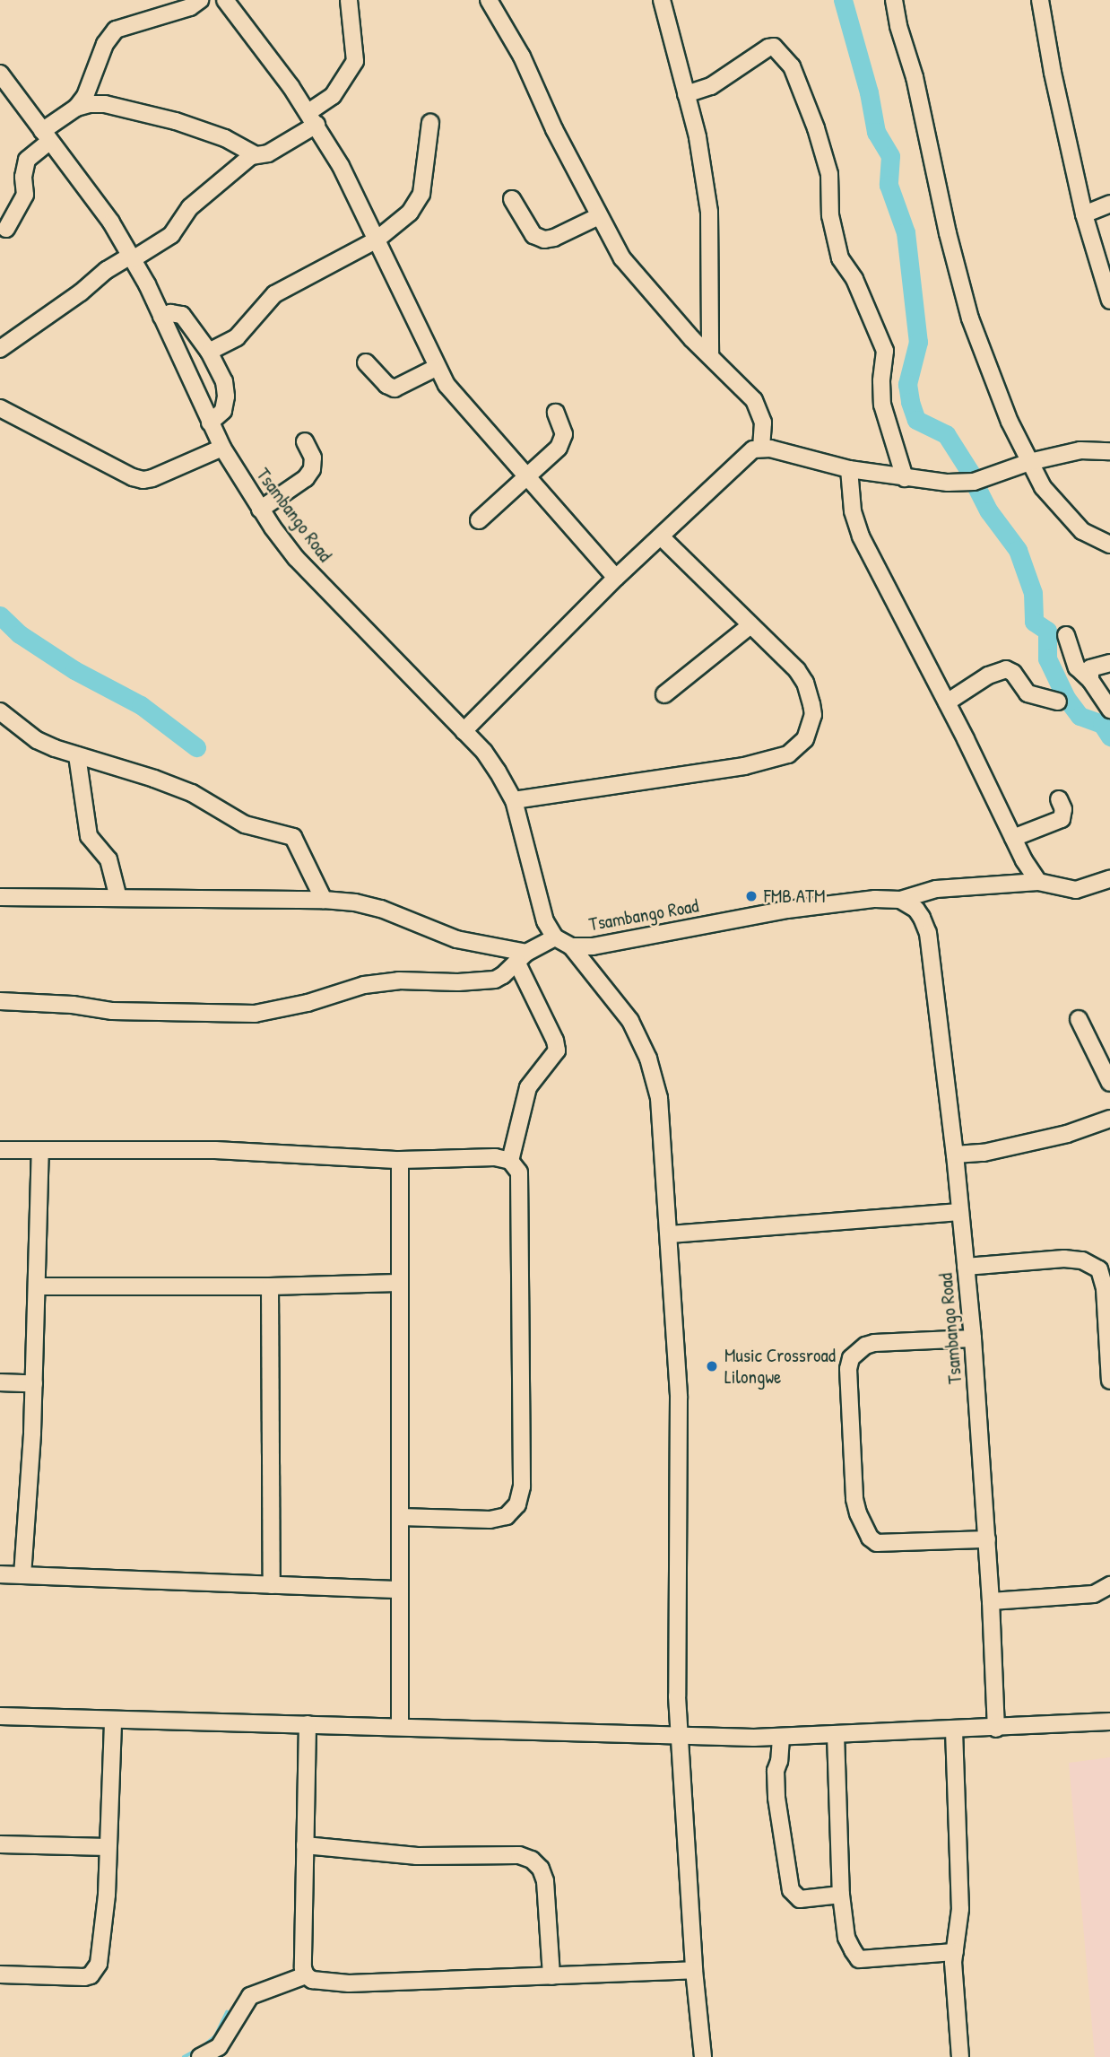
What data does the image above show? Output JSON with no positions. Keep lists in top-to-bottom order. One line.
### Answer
{"streets":{"street":["Tsambango Road"]},"places":["FMB ATM","Music Crossroad Lilongwe"]}
